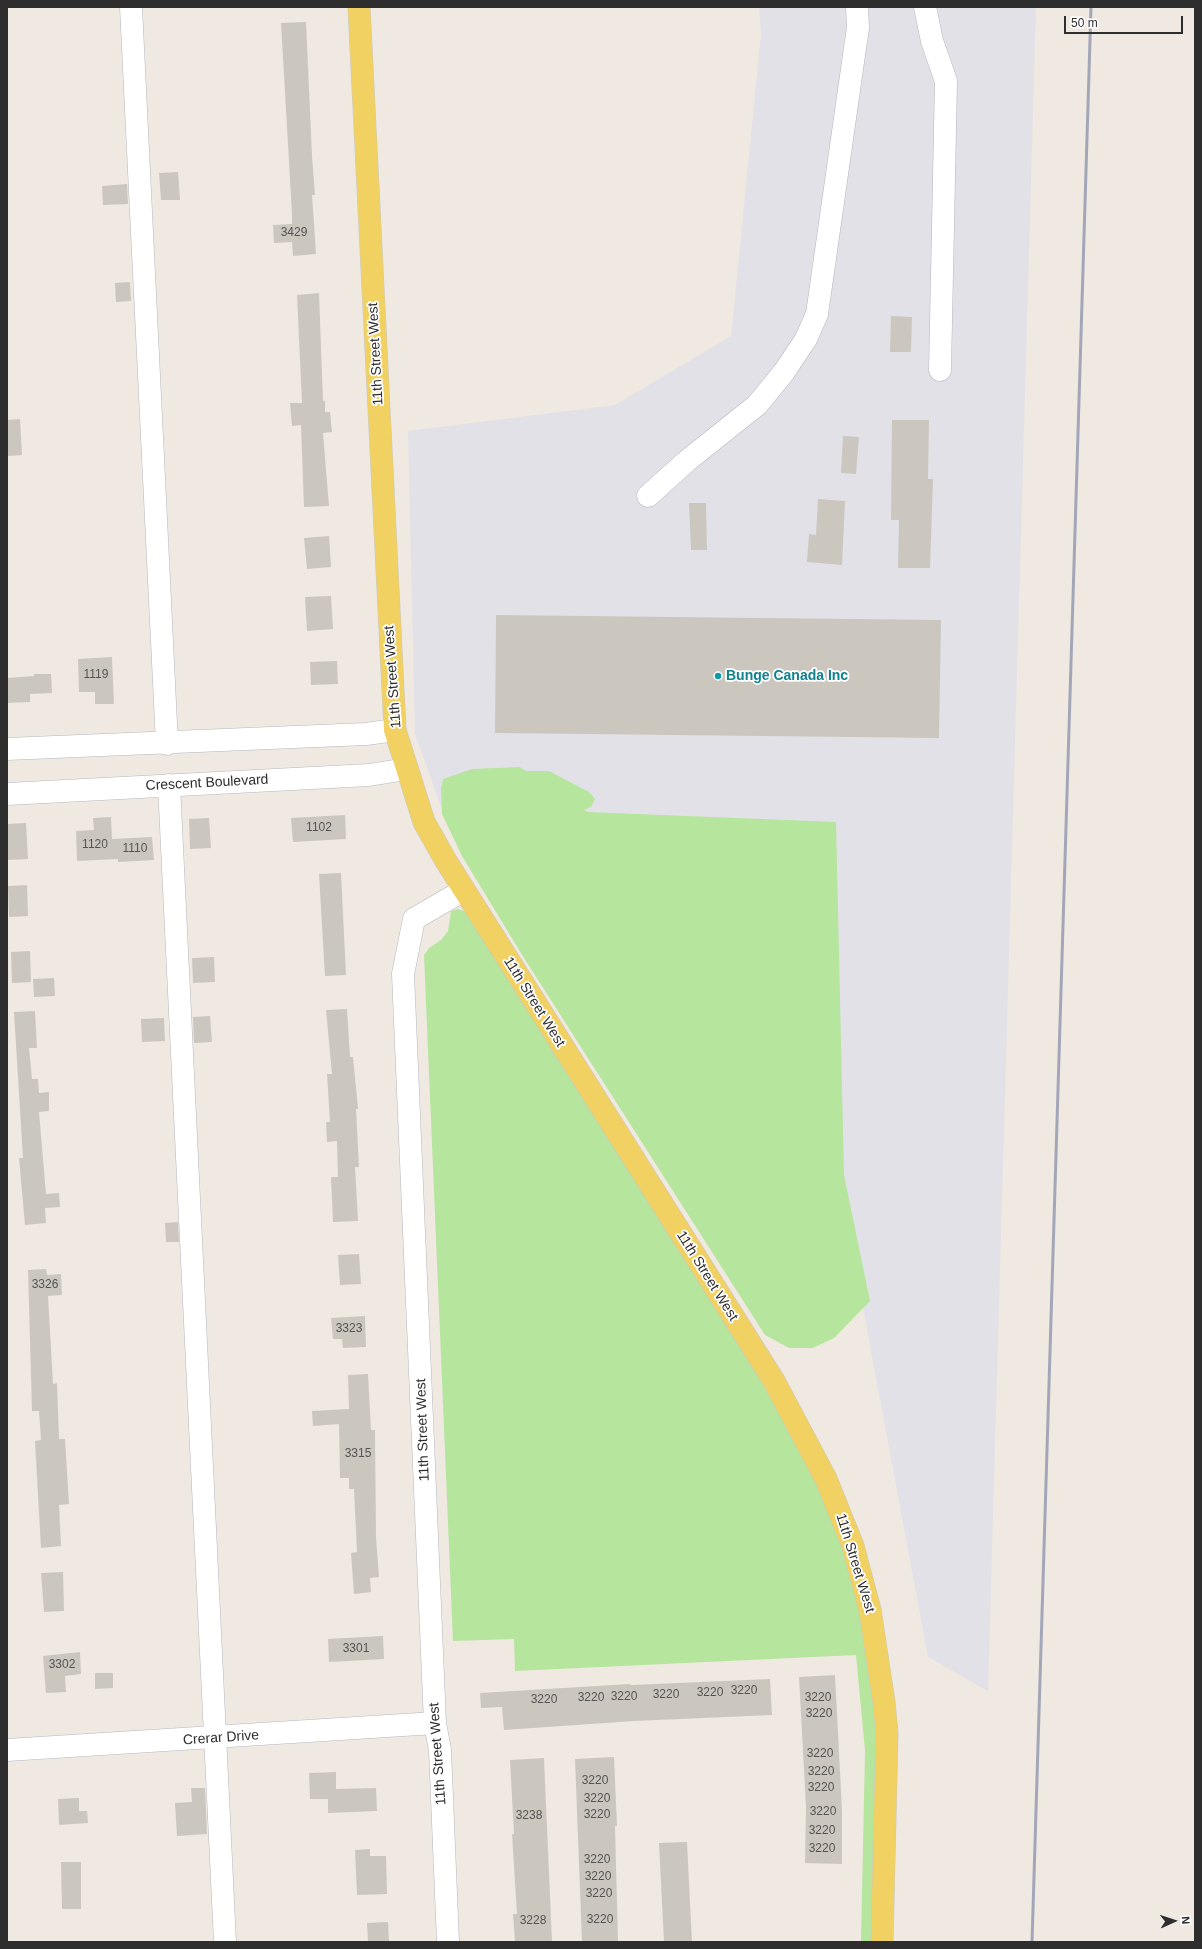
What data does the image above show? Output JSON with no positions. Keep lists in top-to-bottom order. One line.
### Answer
{"streets":{"main road":["11th Street West"],"street":["Crescent Boulevard","Crerar Drive"]},"crossings":[["11th Street West","Crescent Boulevard"],["11th Street West","Crerar Drive"]],"places":["Bunge Canada Inc"],"house_numbers":["3429","1119","1102","1120","1110","3326","3323","3315","3301","3302","3220","3220","3220","3220","3220","3220","3220","3220","3220","3220","3220","3220","3220","3220","3220","3238","3220","3220","3220","3220","3220","3220","3228"],"scale_bar":"50 m","north":"right"}
